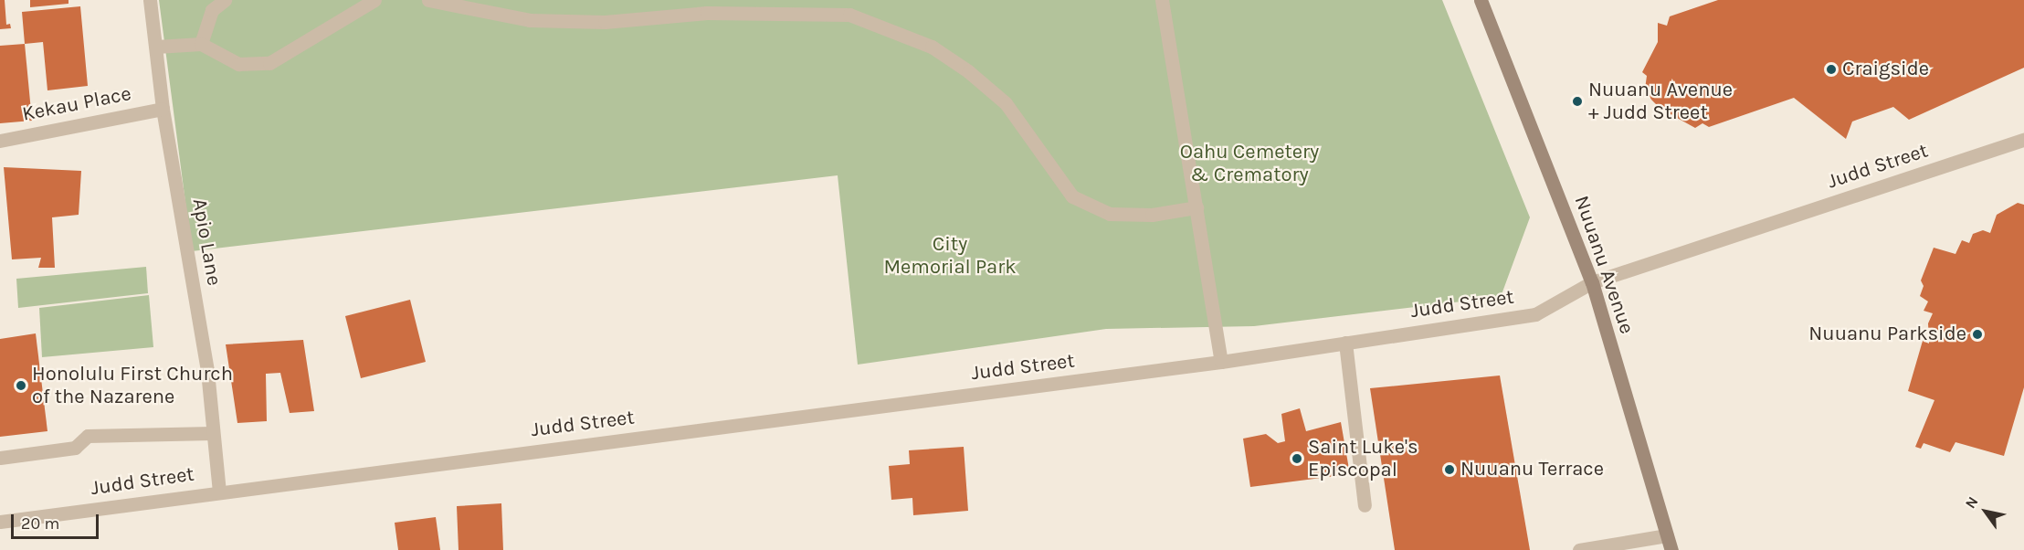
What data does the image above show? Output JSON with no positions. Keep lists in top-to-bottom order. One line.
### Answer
{"streets":{"main road":["Nuuanu Avenue"],"street":["Kekau Place","Judd Street","Apio Lane"]},"crossings":[["Kekau Place","Apio Lane"],["Judd Street","Apio Lane"],["Judd Street","Nuuanu Avenue"]],"parks":["Oahu Cemetery & Crematory","City Memorial Park"],"places":["Craigside","Nuuanu Avenue + Judd Street","Nuuanu Parkside","Honolulu First Church of the Nazarene","Saint Luke's Episcopal","Nuuanu Terrace"],"scale_bar":"20 m","north":"top left"}
